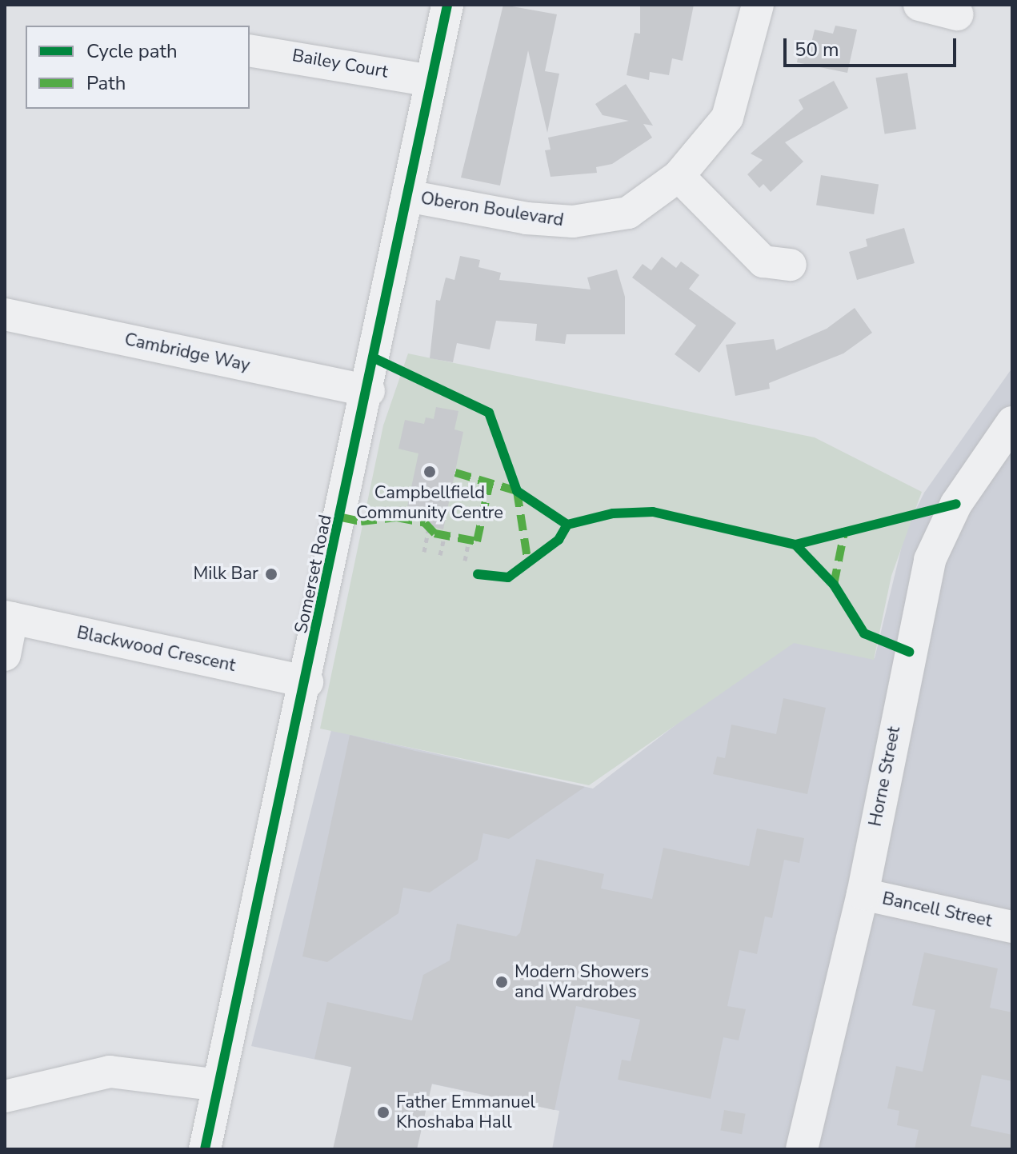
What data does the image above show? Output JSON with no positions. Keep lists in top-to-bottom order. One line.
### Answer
{"streets":{"street":["Bailey Court","Oberon Boulevard","Cambridge Way","Somerset Road","Blackwood Crescent","Horne Street","Bancell Street"]},"crossings":[["Bailey Court","Somerset Road"],["Oberon Boulevard","Somerset Road"],["Cambridge Way","Somerset Road"],["Somerset Road","Blackwood Crescent"],["Horne Street","Bancell Street"]],"places":["Campbellfield Community Centre","Milk Bar","Modern Showers and Wardrobes","Father Emmanuel Khoshaba Hall"],"legend":["Cycle path","Path"],"scale_bar":"50 m"}
